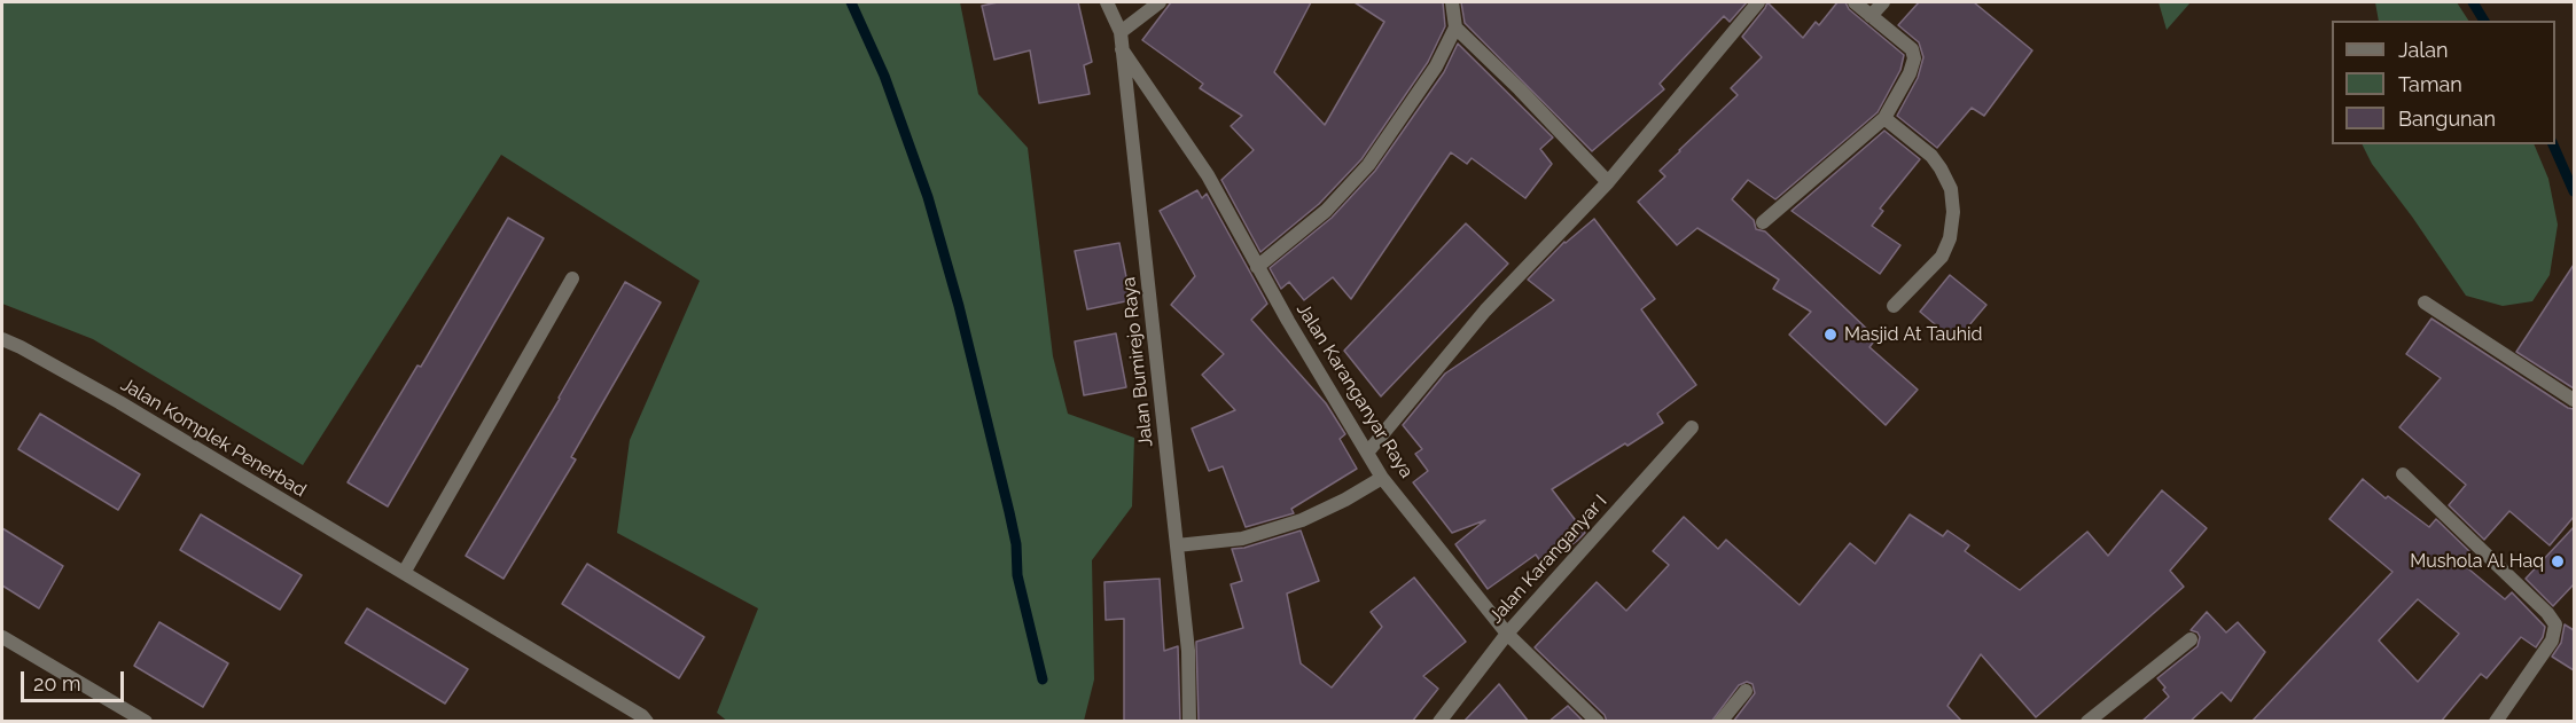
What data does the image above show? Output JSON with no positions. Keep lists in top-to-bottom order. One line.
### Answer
{"streets":{"street":["Jalan Bumirejo Raya","Jalan Karanganyar Raya","Jalan Komplek Penerbad","Jalan Karanganyar I"]},"crossings":[["Jalan Bumirejo Raya","Jalan Karanganyar Raya"],["Jalan Karanganyar Raya","Jalan Karanganyar I"]],"places":["Masjid At Tauhid","Mushola Al Haq"],"legend":["Jalan","Taman","Bangunan"],"scale_bar":"20 m"}
